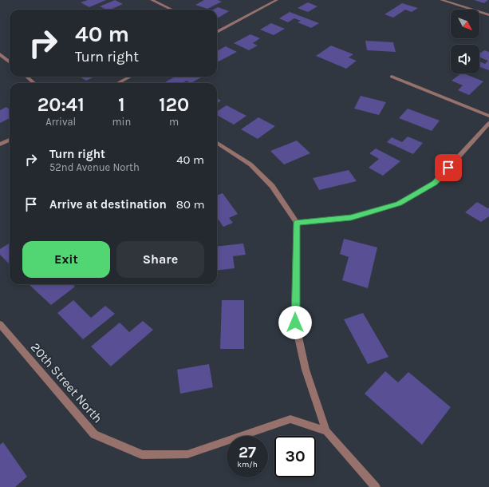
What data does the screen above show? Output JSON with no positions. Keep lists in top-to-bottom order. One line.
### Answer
{"streets":{"street":["20th Street North"]},"north":"bottom right","page":{"turn":["40 m","Turn right"],"eta":["20:41","Arrival","1","min","120","m"],"list":[{"name":"Turn right","note":"52nd Avenue North","value":"40 m"},{"name":"Arrive at destination","value":"80 m"}],"buttons":["Exit","Share"],"speed":"27 km/h","limit":"30"}}
